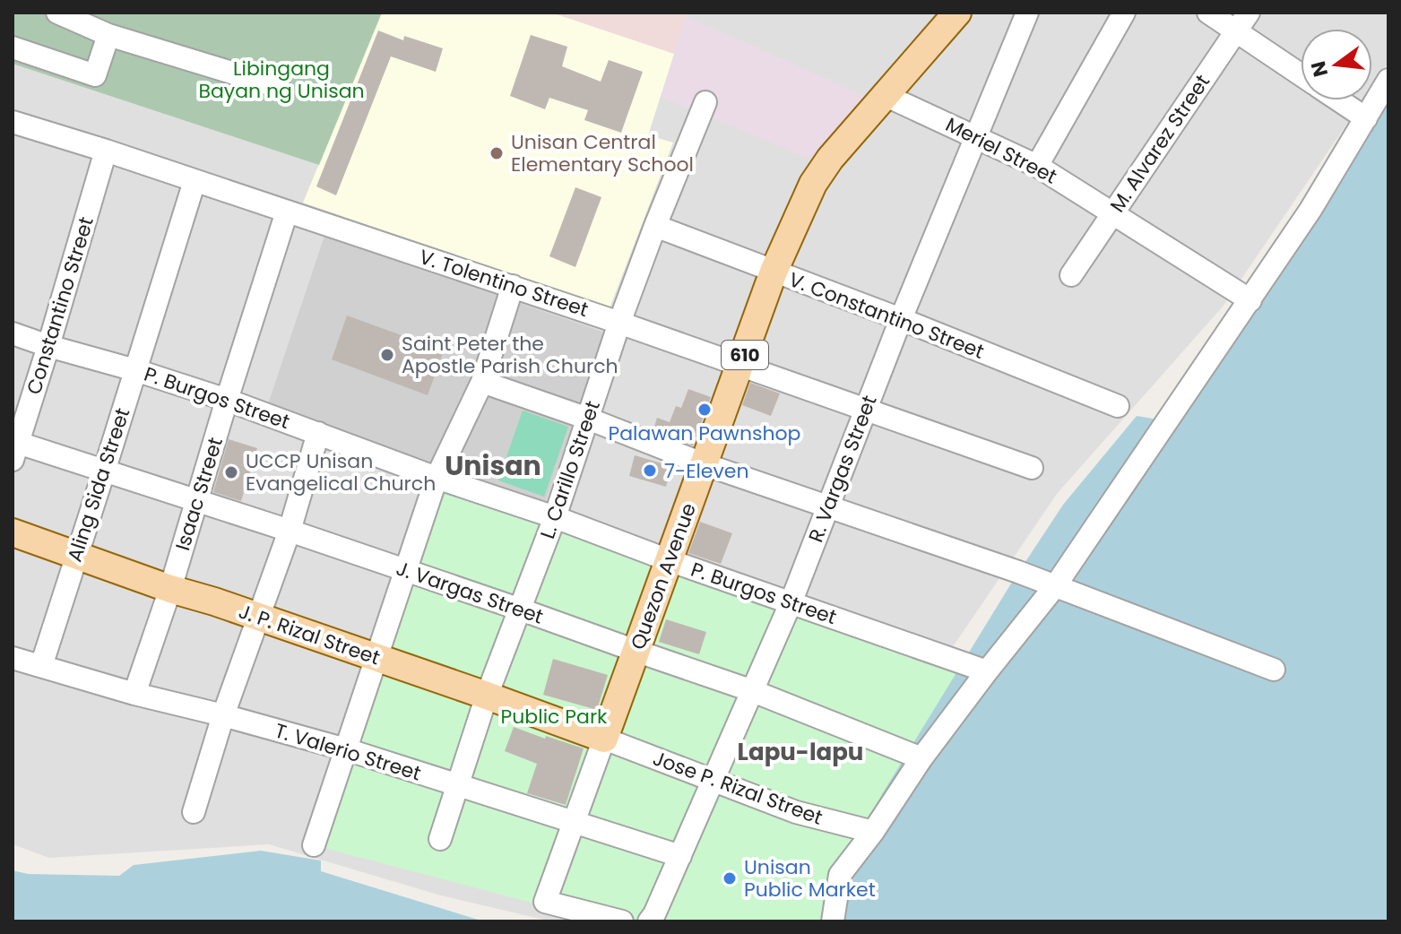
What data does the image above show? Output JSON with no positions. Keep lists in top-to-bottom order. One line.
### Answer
{"streets":{"main road":["610","Quezon Avenue","J. P. Rizal Street"],"street":["M. Alvarez Street","Meriel Street","V. Tolentino Street","Constantino Street","V. Constantino Street","P. Burgos Street","R. Vargas Street","L. Carillo Street","Aling Sida Street","Isaac Street","J. Vargas Street","T. Valerio Street","Jose P. Rizal Street"]},"crossings":[["M. Alvarez Street","Meriel Street"],["Meriel Street","R. Vargas Street"],["Meriel Street","Quezon Avenue"],["V. Tolentino Street","Constantino Street"],["V. Tolentino Street","R. Vargas Street"],["V. Tolentino Street","L. Carillo Street"],["V. Tolentino Street","Aling Sida Street"],["V. Tolentino Street","Isaac Street"],["V. Tolentino Street","Quezon Avenue"],["Constantino Street","P. Burgos Street"],["Constantino Street","J. Vargas Street"],["V. Constantino Street","R. Vargas Street"],["V. Constantino Street","L. Carillo Street"],["V. Constantino Street","Quezon Avenue"],["P. Burgos Street","R. Vargas Street"],["P. Burgos Street","L. Carillo Street"],["P. Burgos Street","Aling Sida Street"],["P. Burgos Street","Isaac Street"],["P. Burgos Street","Quezon Avenue"],["R. Vargas Street","J. Vargas Street"],["R. Vargas Street","T. Valerio Street"],["R. Vargas Street","Jose P. Rizal Street"],["L. Carillo Street","J. Vargas Street"],["L. Carillo Street","J. P. Rizal Street"],["L. Carillo Street","T. Valerio Street"],["Aling Sida Street","J. Vargas Street"],["Aling Sida Street","J. P. Rizal Street"],["Aling Sida Street","T. Valerio Street"],["Isaac Street","J. Vargas Street"],["Isaac Street","J. P. Rizal Street"],["Isaac Street","T. Valerio Street"],["Quezon Avenue","J. Vargas Street"],["Quezon Avenue","J. P. Rizal Street"],["Quezon Avenue","Jose P. Rizal Street"],["J. P. Rizal Street","Jose P. Rizal Street"]],"districts":["Unisan","Lapu-lapu"],"parks":["Libingang Bayan ng Unisan","Public Park"],"places":["Unisan Central Elementary School","Saint Peter the Apostle Parish Church","Palawan Pawnshop","7-Eleven","UCCP Unisan Evangelical Church","Unisan Public Market"],"north":"left"}
